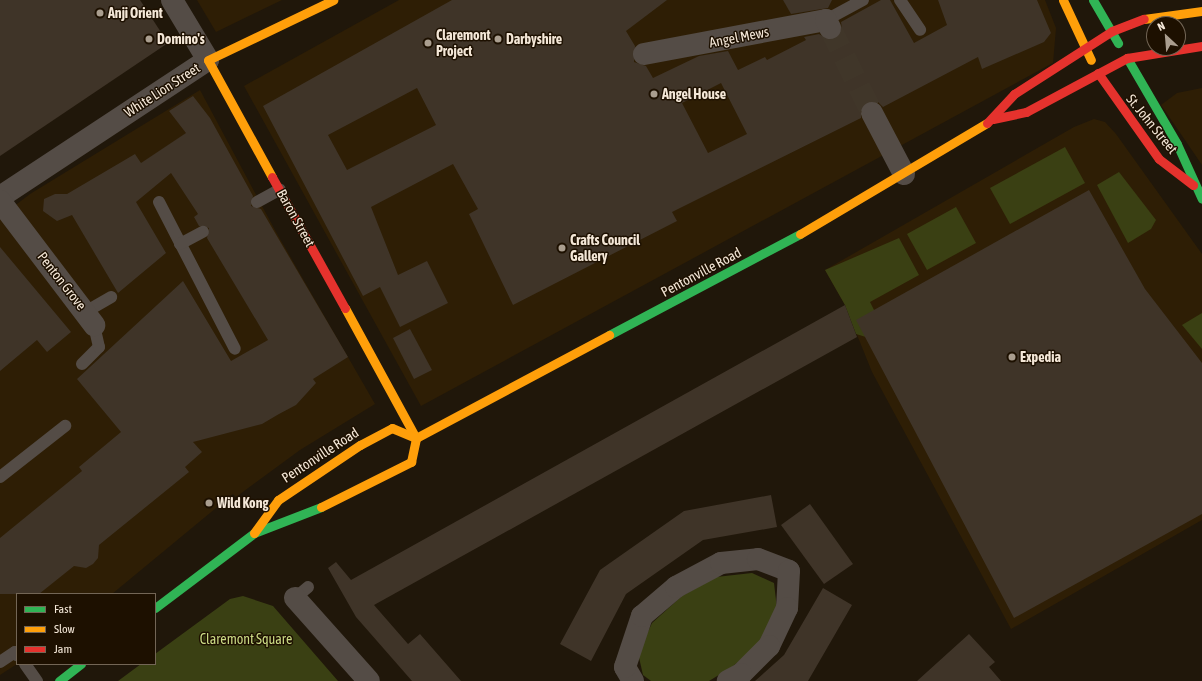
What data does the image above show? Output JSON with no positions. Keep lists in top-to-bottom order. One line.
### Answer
{"streets":{"main road":["White Lion Street","St. John Street","Baron Street","Pentonville Road"],"street":["Angel Mews","Penton Grove"]},"crossings":[["White Lion Street","Baron Street"],["St. John Street","Pentonville Road"],["Baron Street","Pentonville Road"]],"parks":["Claremont Square"],"places":["Anji Orient","Domino's","Darbyshire","Claremont Project","Angel House","Crafts Council Gallery","Expedia","Wild Kong"],"legend":["Fast","Slow","Jam"],"north":"top left"}
